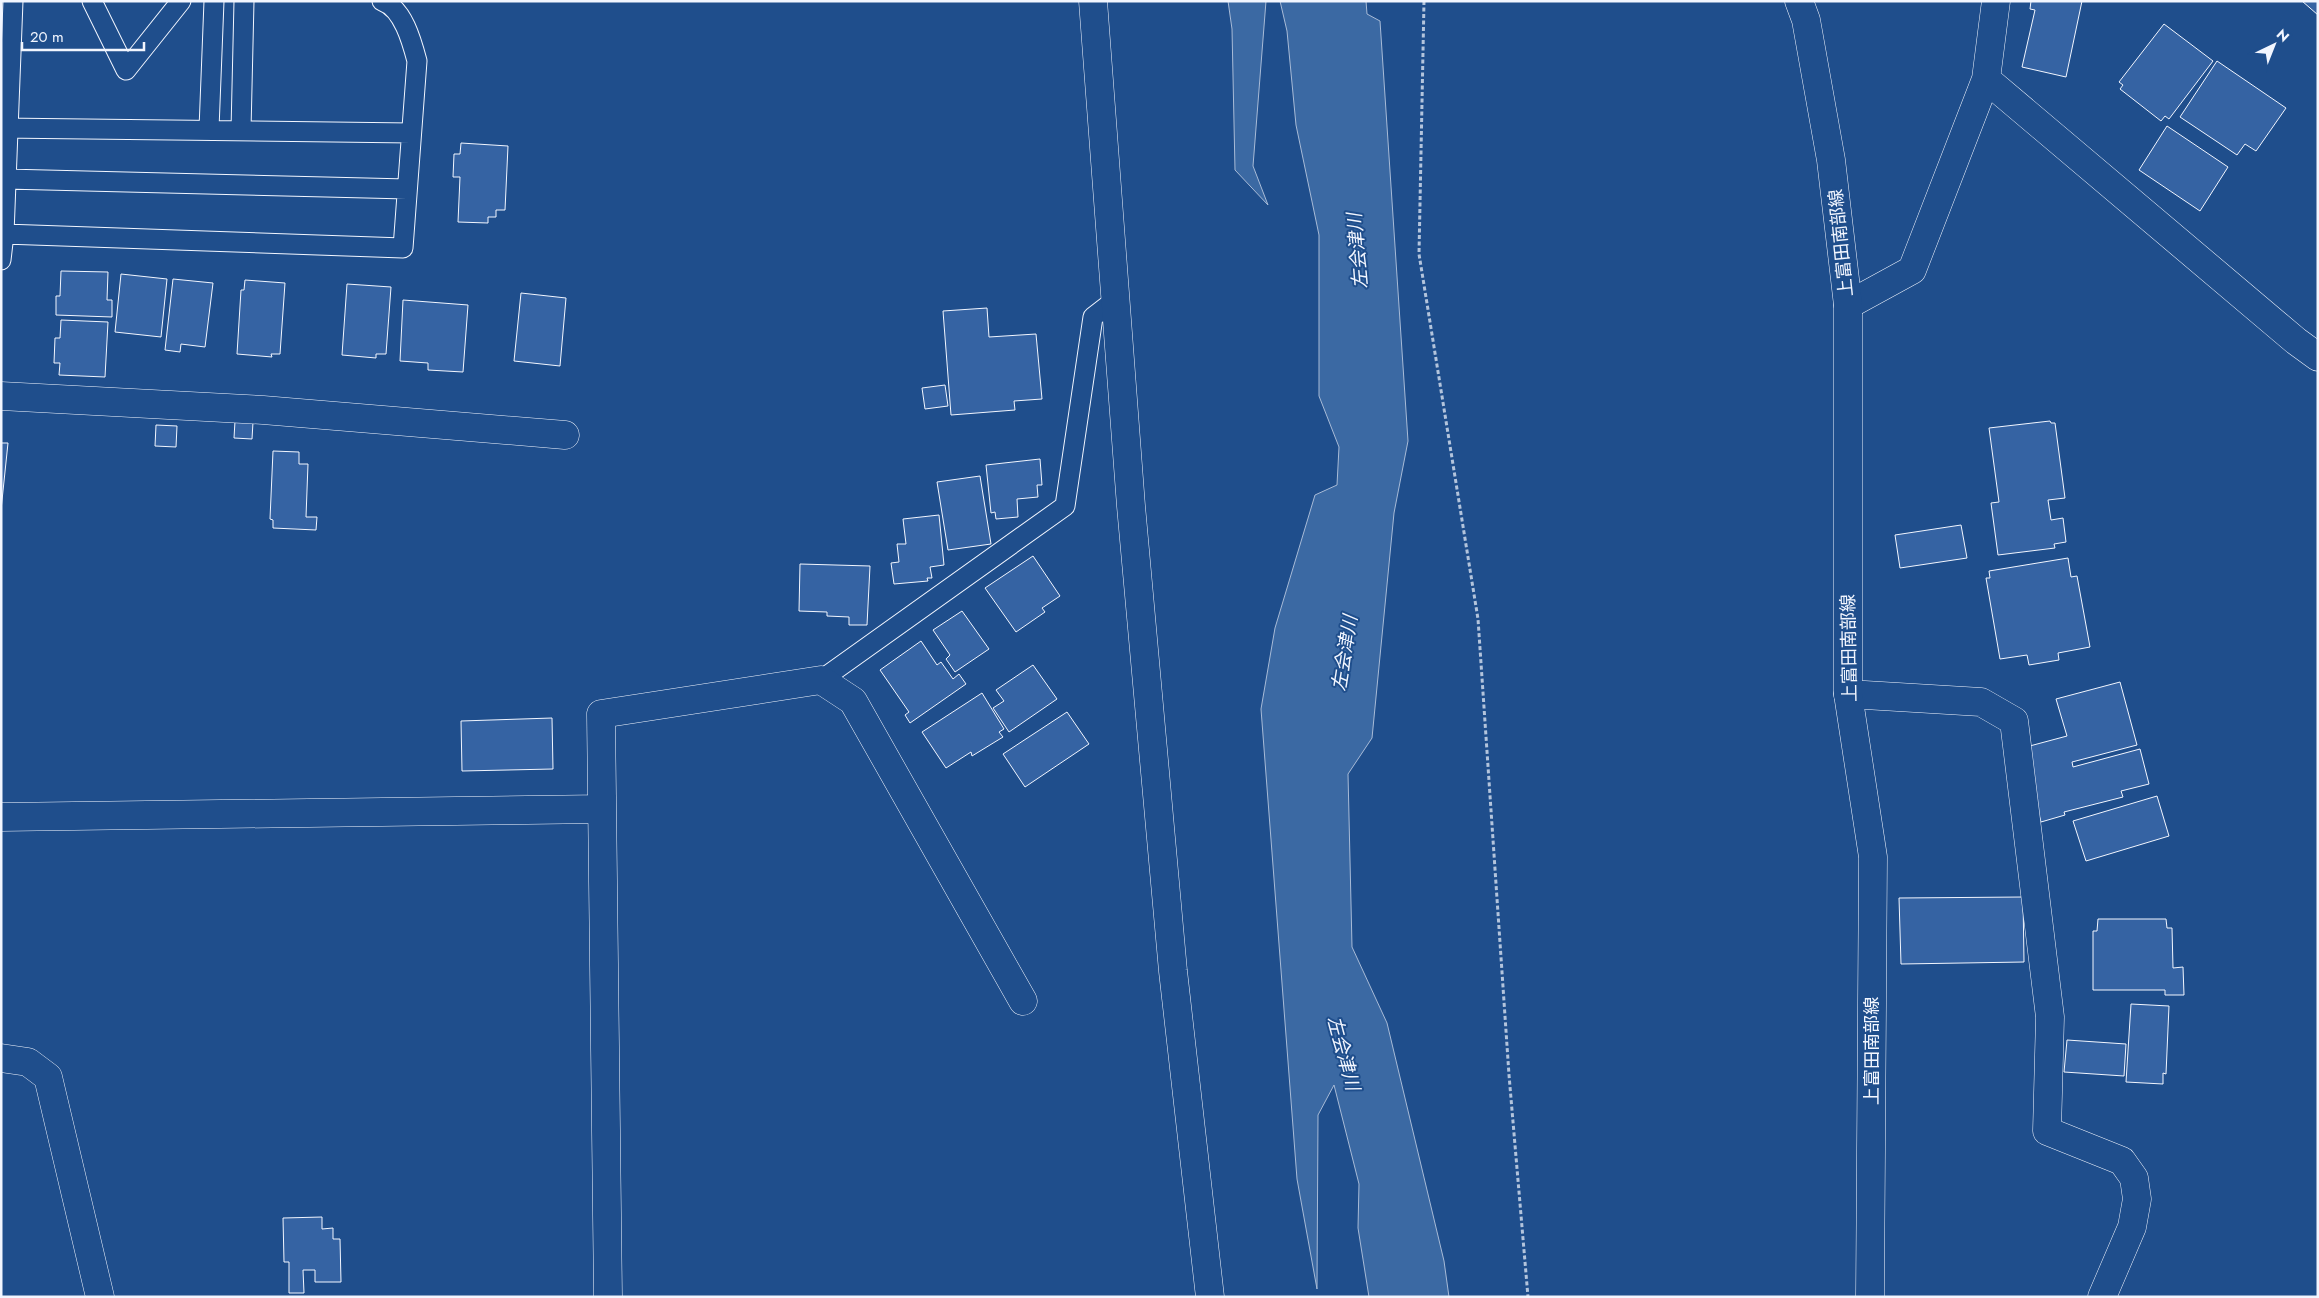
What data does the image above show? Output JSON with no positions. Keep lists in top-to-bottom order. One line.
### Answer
{"streets":{"street":["上富田南部線"]},"water":["左会津川"],"scale_bar":"20 m","north":"top right"}
